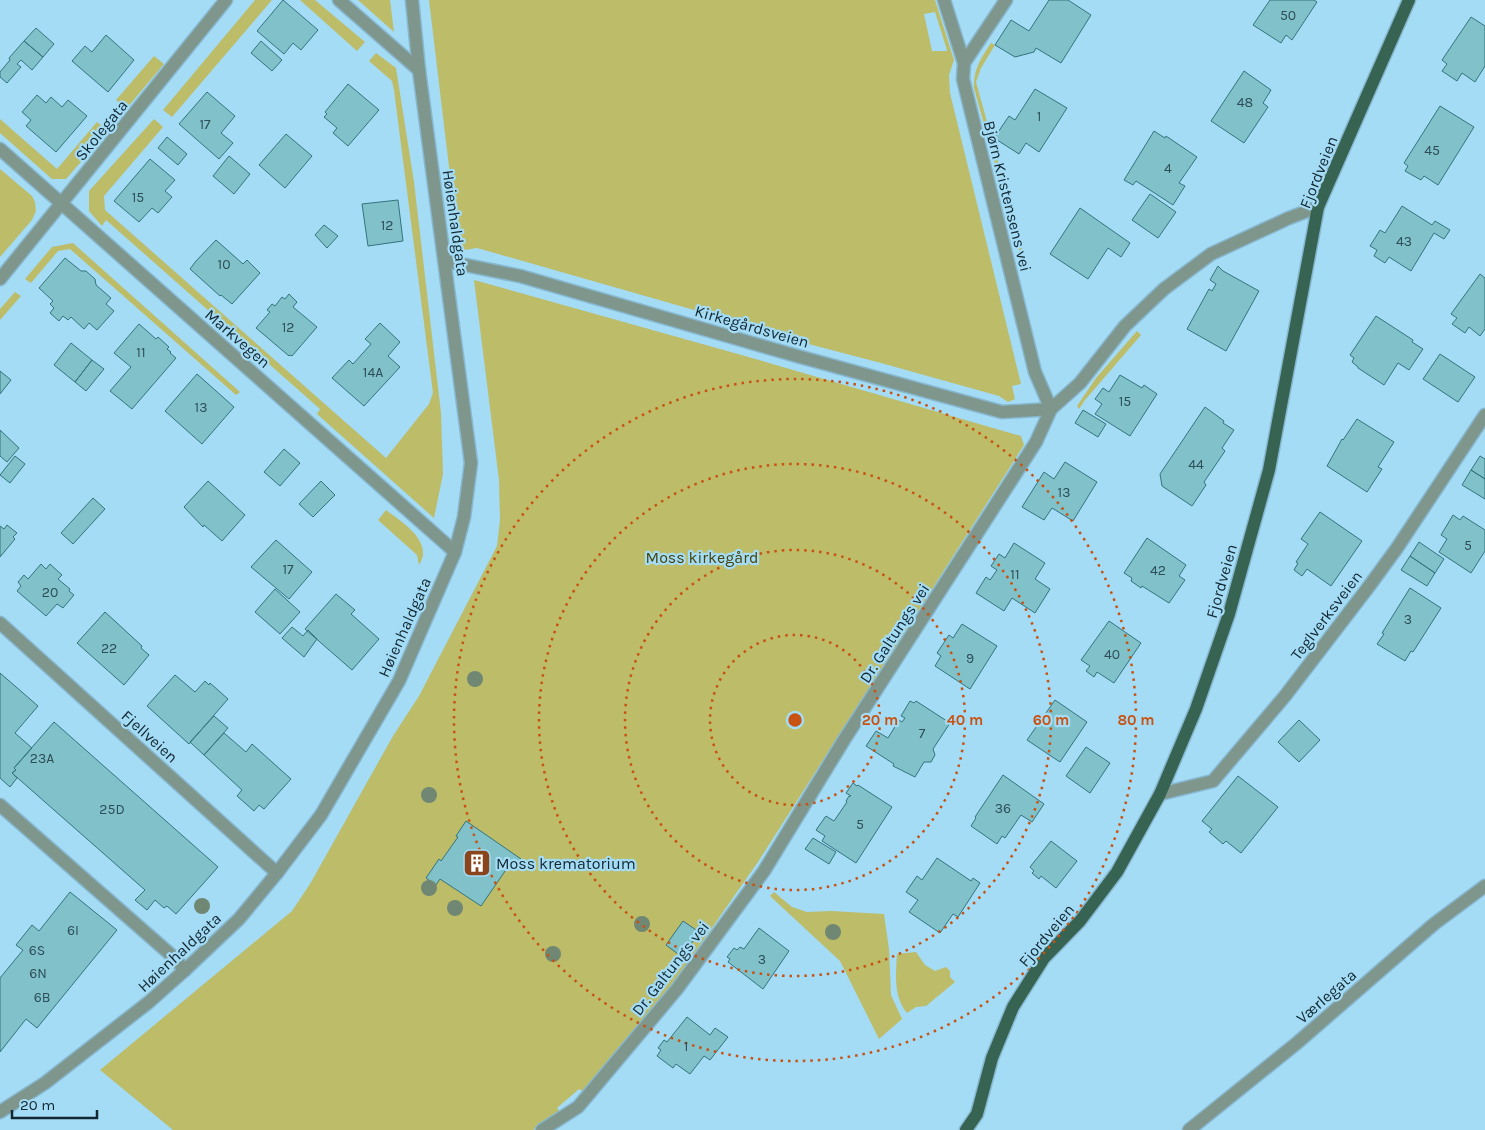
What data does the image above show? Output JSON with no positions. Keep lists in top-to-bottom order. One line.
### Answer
{"streets":{"main road":["Fjordveien"],"street":["Skolegata","Bjørn Kristensens vei","Høienhaldgata","Kirkegårdsveien","Markvegen","Teglverksveien","Dr. Galtungs vei","Fjellveien","Værlegata"]},"crossings":[["Skolegata","Markvegen"],["Fjordveien","Teglverksveien"],["Fjordveien","Dr. Galtungs vei"],["Bjørn Kristensens vei","Kirkegårdsveien"],["Bjørn Kristensens vei","Dr. Galtungs vei"],["Høienhaldgata","Kirkegårdsveien"],["Høienhaldgata","Markvegen"],["Høienhaldgata","Fjellveien"],["Kirkegårdsveien","Dr. Galtungs vei"]],"parks":["Moss kirkegård"],"places":{"building":["Moss krematorium"]},"house_numbers":["50","48","1","17","45","4","15","12","43","10","12","11","14A","15","13","44","13","5","17","42","11","20","3","22","40","9","7","23A","36","25D","5","6I","6S","3","6N","6B","1"],"scale_bar":"20 m","rings":["20 m","40 m","60 m","80 m"]}
